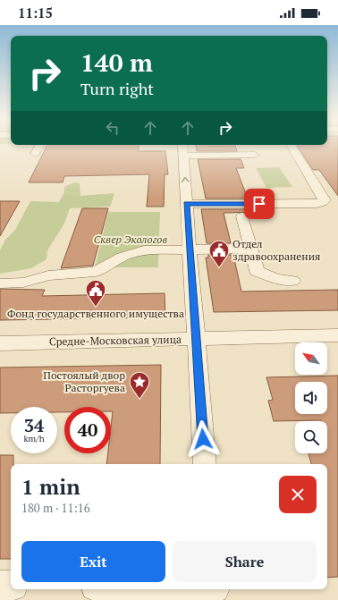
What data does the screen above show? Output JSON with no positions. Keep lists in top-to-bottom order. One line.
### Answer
{"streets":{"street":["Средне-Московская улица"]},"parks":["Сквер Экологов"],"places":{"public building":["Отдел здравоохранения","Фонд государственного имущества"],"place":["Постоялый двор Расторгуева"]},"north":"top left","page":{"status":"11:15","turn":["140 m","Turn right"],"speed":"34 km/h","limit":"40","heading":["1 min","180 m · 11:16"],"buttons":["Exit","Share"]}}
